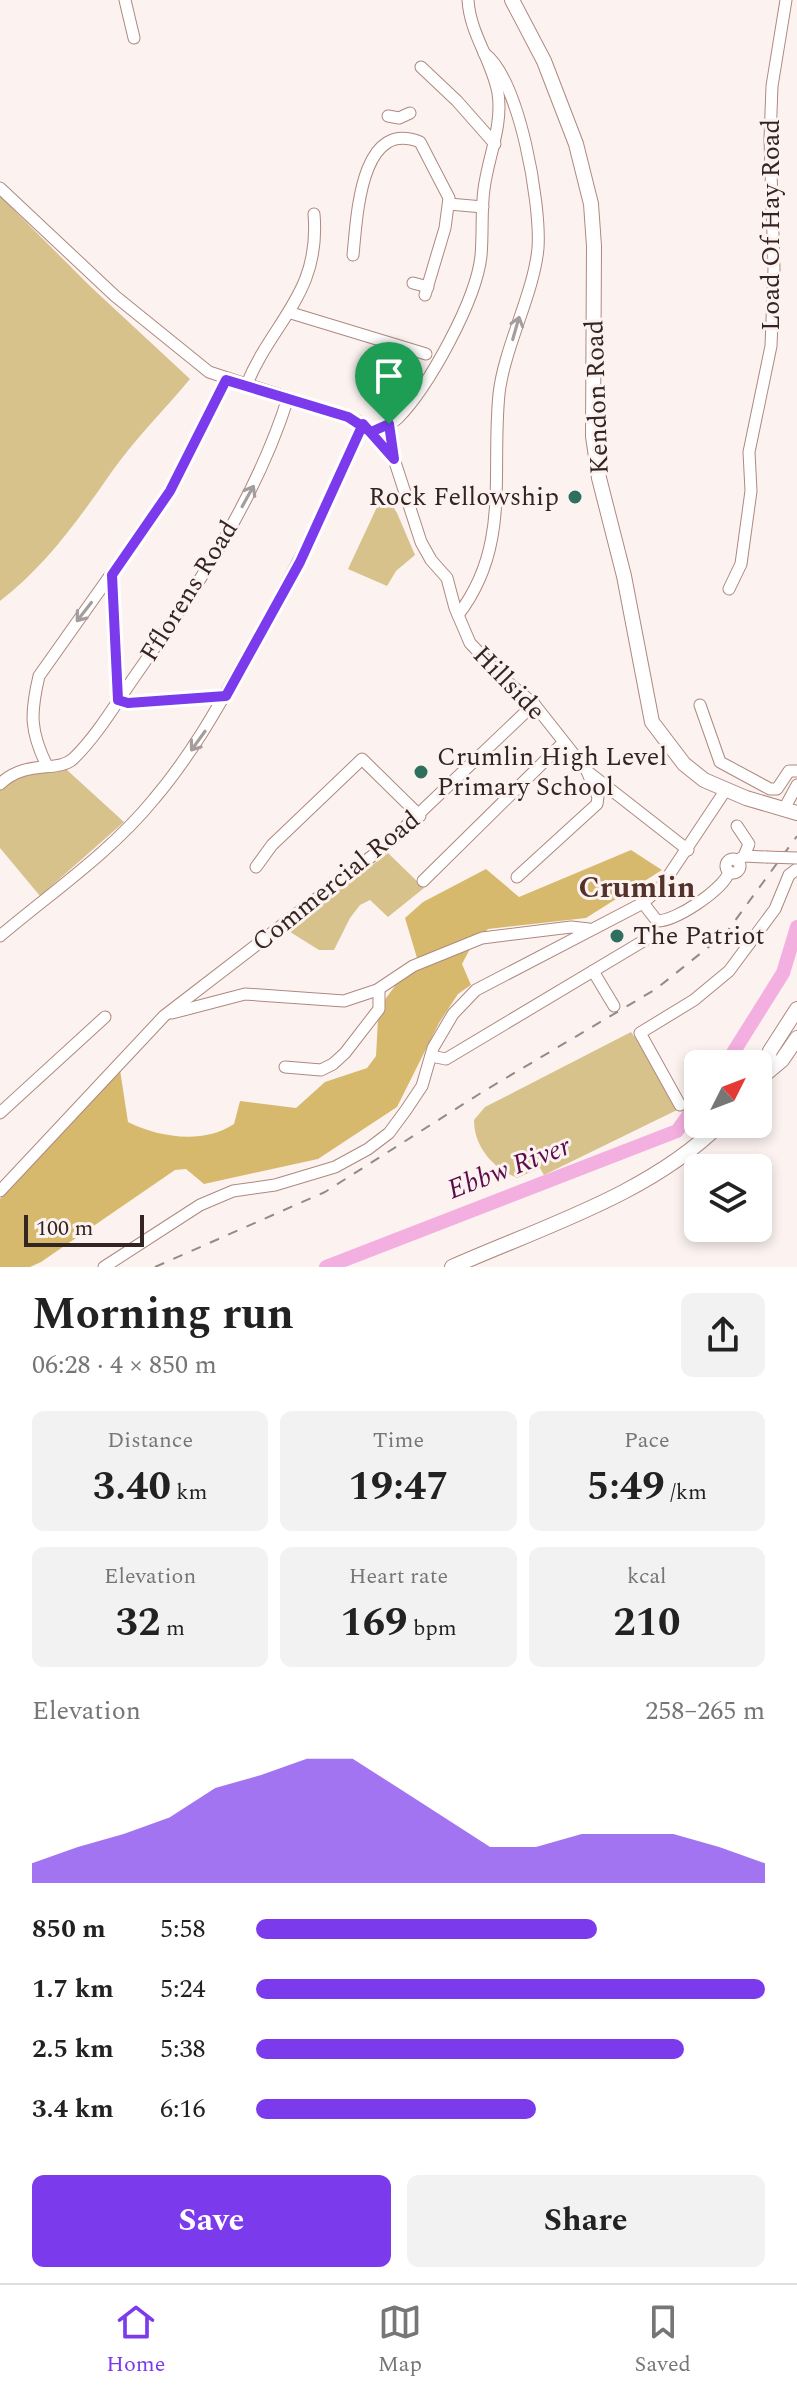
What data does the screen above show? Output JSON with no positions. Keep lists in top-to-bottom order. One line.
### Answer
{"streets":{"main road":["Kendon Road"],"street":["Load Of Hay Road","Fflorens Road","Hillside","Commercial Road"]},"crossings":[["Hillside","Commercial Road"]],"districts":["Crumlin"],"water":["Ebbw River"],"places":["Rock Fellowship","Crumlin High Level Primary School","The Patriot"],"scale_bar":"100 m","north":"top right","page":{"scale":"100 m","heading":["Morning run","06:28 · 4 × 850 m"],"stats":[["Distance","3.40 km"],["Time","19:47"],["Pace","5:49 /km"],["Elevation","32 m"],["Heart rate","169 bpm"],["kcal","210"]],"chart":["Elevation","258–265 m"],"list":[{"name":"850 m","note":"5:58"},{"name":"1.7 km","note":"5:24"},{"name":"2.5 km","note":"5:38"},{"name":"3.4 km","note":"6:16"}],"buttons":["Save","Share"],"tabs":["Home","Map","Saved"]}}
